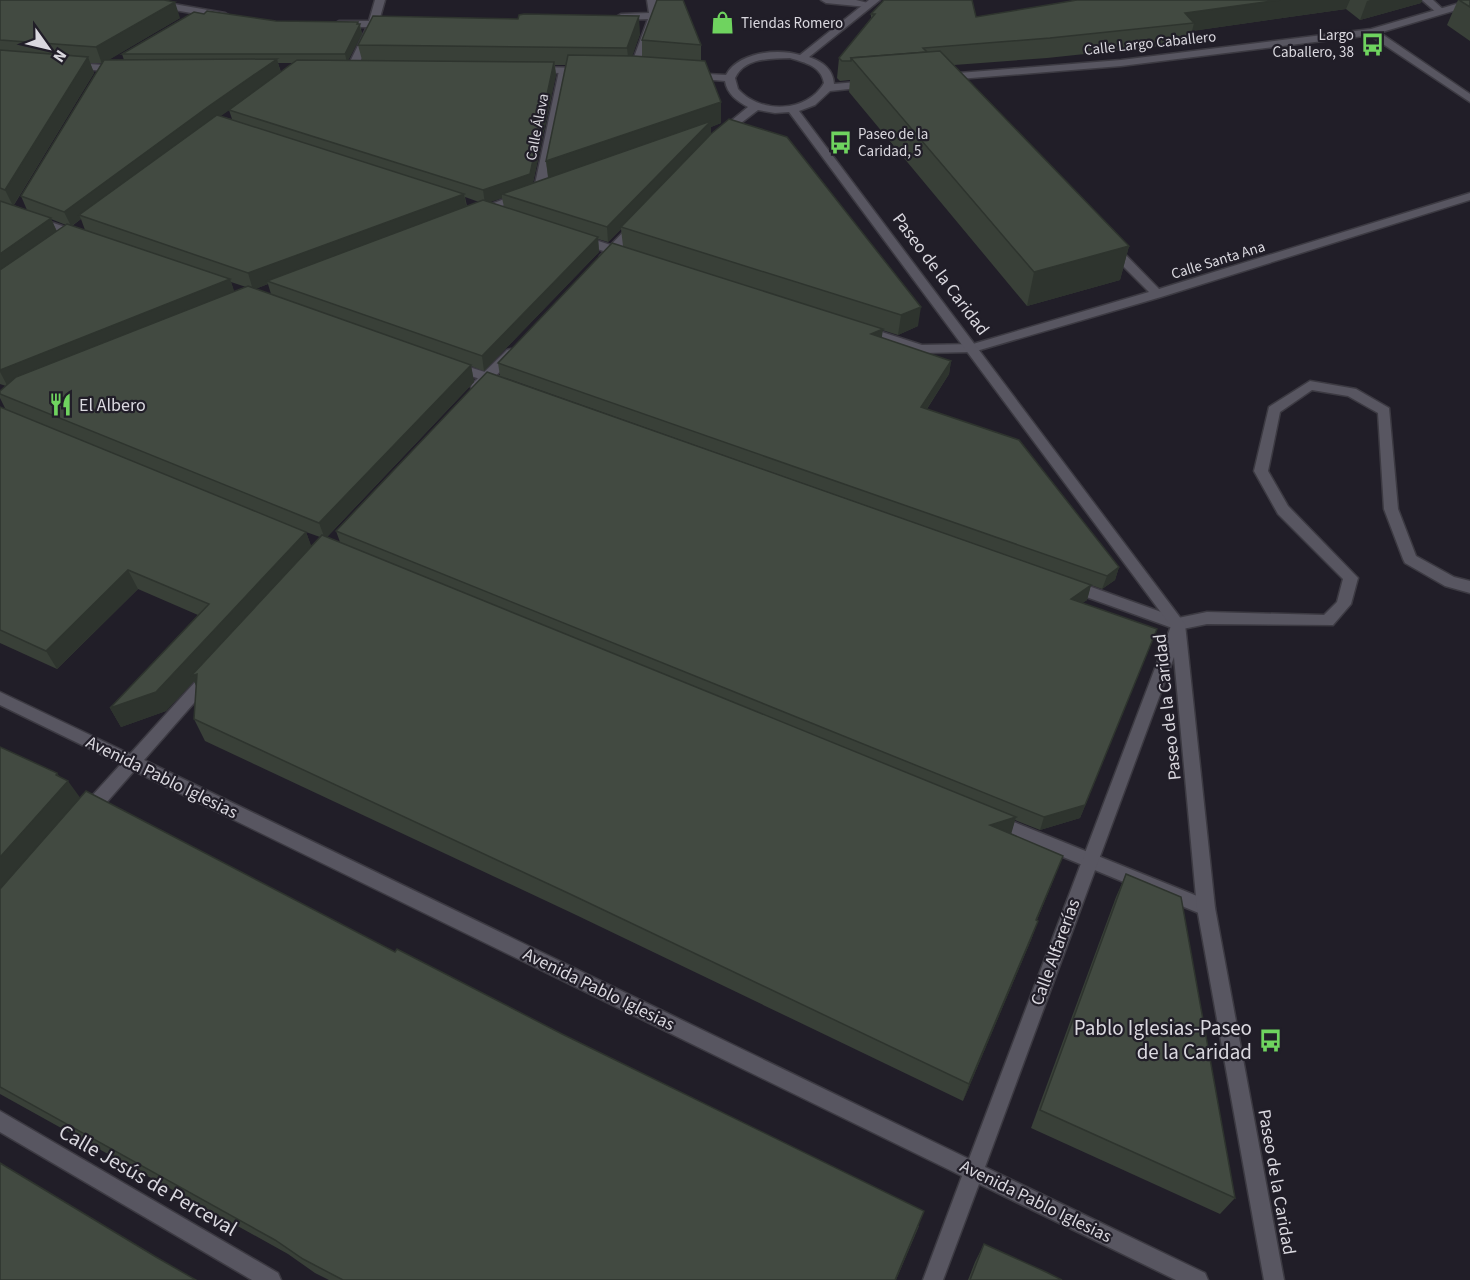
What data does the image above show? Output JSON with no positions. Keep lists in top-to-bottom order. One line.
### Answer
{"streets":{"street":["Calle Largo Caballero","Calle Álava","Calle Santa Ana","Paseo de la Caridad","Avenida Pablo Iglesias","Calle Alfarerías","Calle Jesús de Perceval"]},"crossings":[["Calle Santa Ana","Paseo de la Caridad"],["Paseo de la Caridad","Calle Alfarerías"],["Avenida Pablo Iglesias","Calle Alfarerías"]],"places":{"shop":["Tiendas Romero"],"bus stop":["Largo Caballero, 38","Paseo de la Caridad, 5","Pablo Iglesias-Paseo de la Caridad"],"restaurant":["El Albero"]},"north":"bottom right"}
